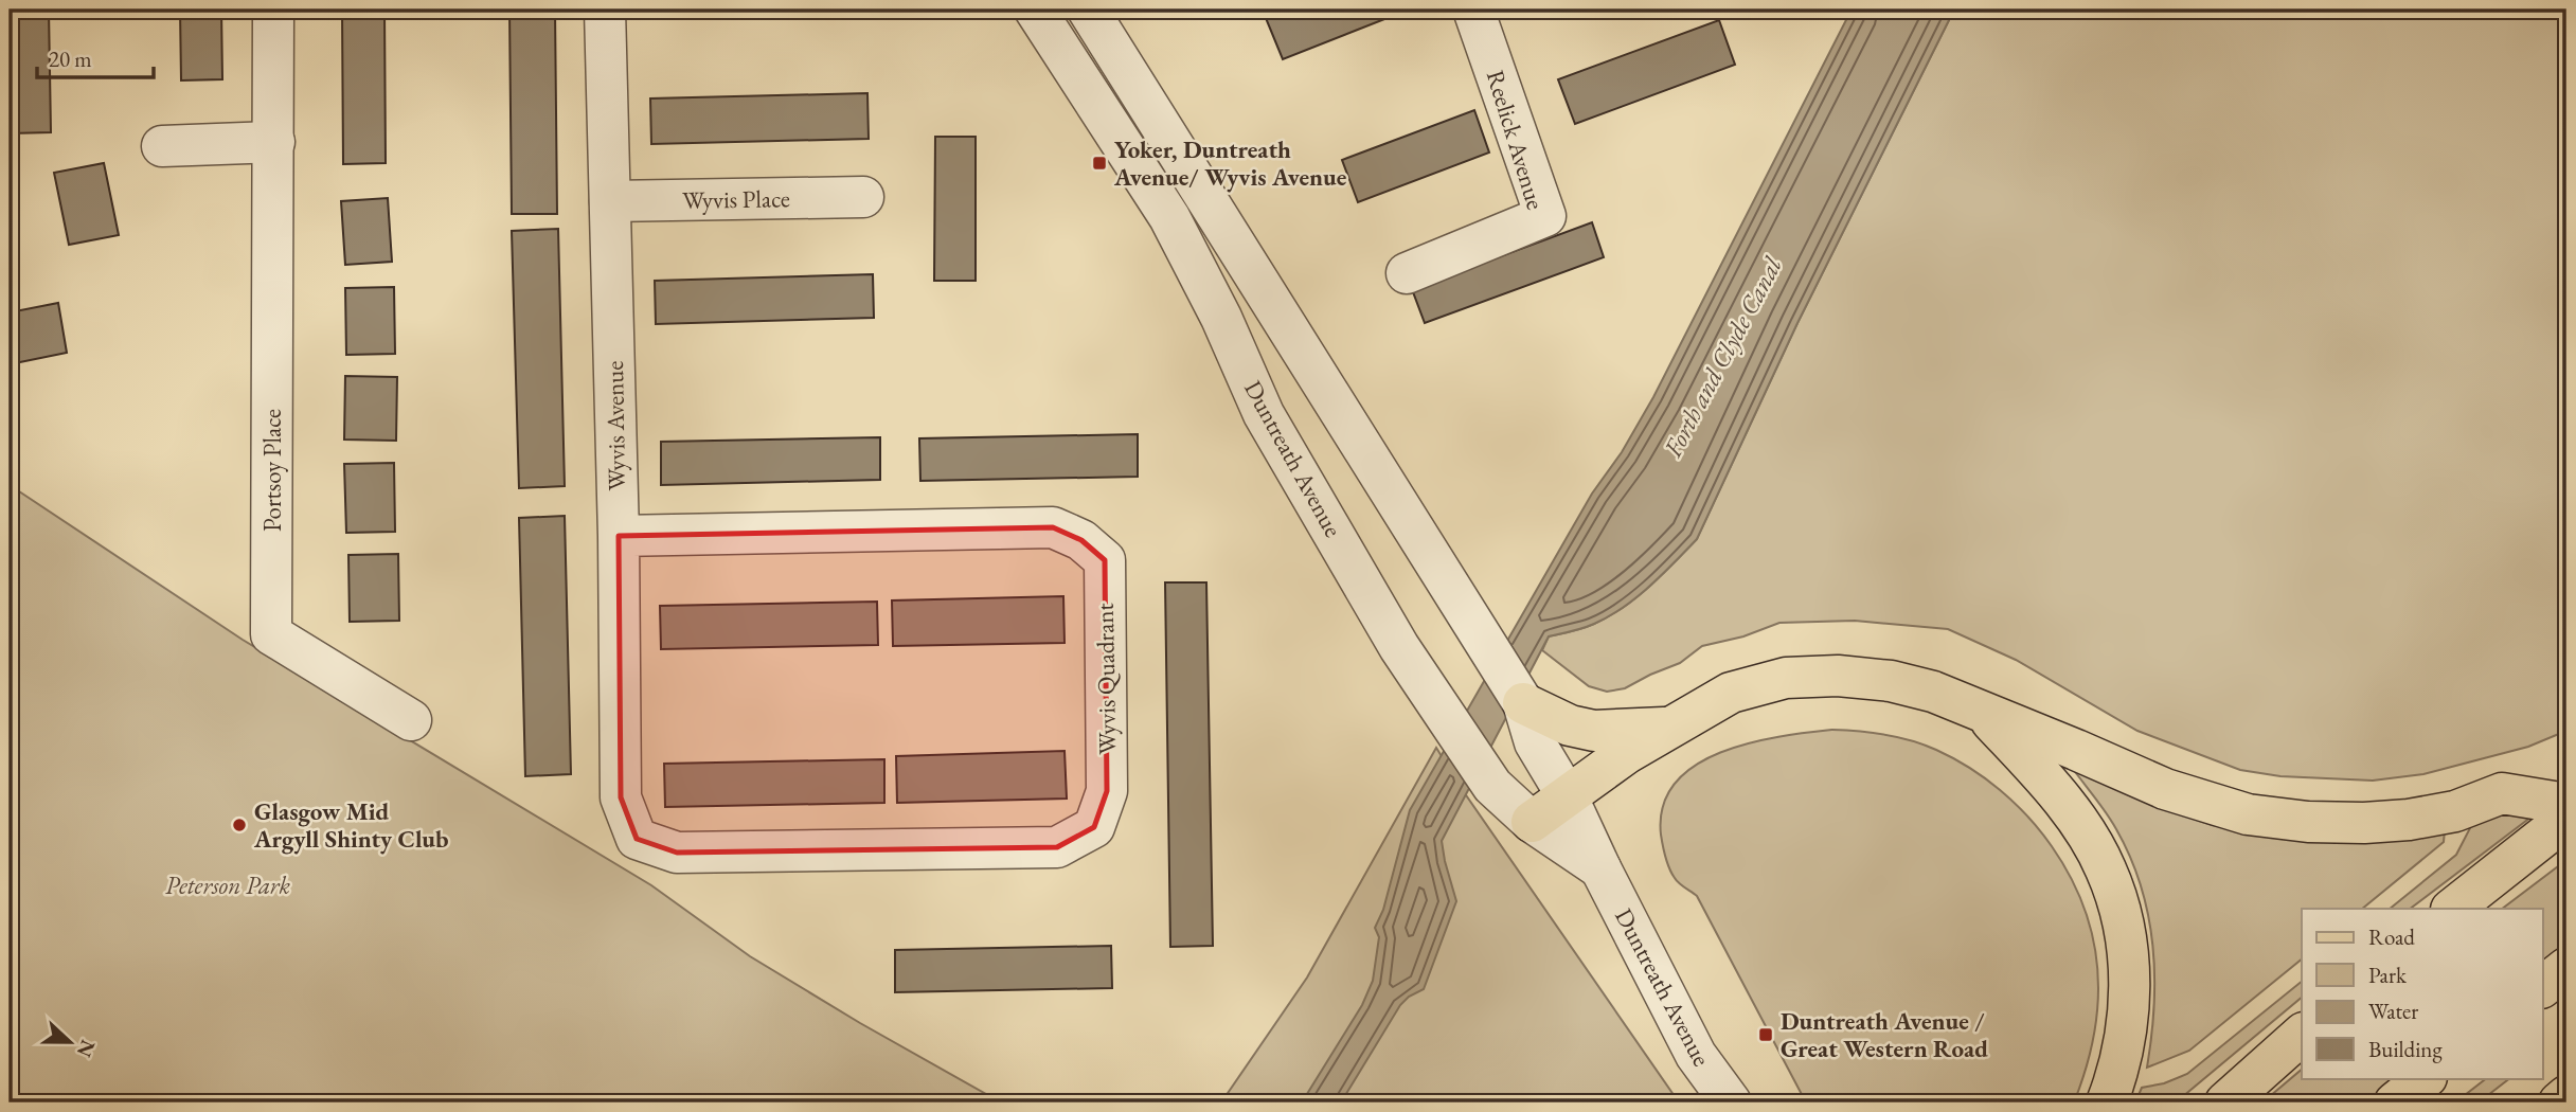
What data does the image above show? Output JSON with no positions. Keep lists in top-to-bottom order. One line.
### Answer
{"streets":{"street":["Reelick Avenue","Wyvis Place","Wyvis Avenue","Duntreath Avenue","Portsoy Place","Wyvis Quadrant"]},"crossings":[["Wyvis Place","Wyvis Avenue"],["Wyvis Avenue","Wyvis Quadrant"]],"water":["Forth and Clyde Canal"],"parks":["Peterson Park"],"places":{"transit":["Yoker, Duntreath Avenue/ Wyvis Avenue","Duntreath Avenue / Great Western Road"],"other":["Glasgow Mid Argyll Shinty Club"]},"legend":["Road","Park","Water","Building"],"scale_bar":"20 m","north":"right"}
